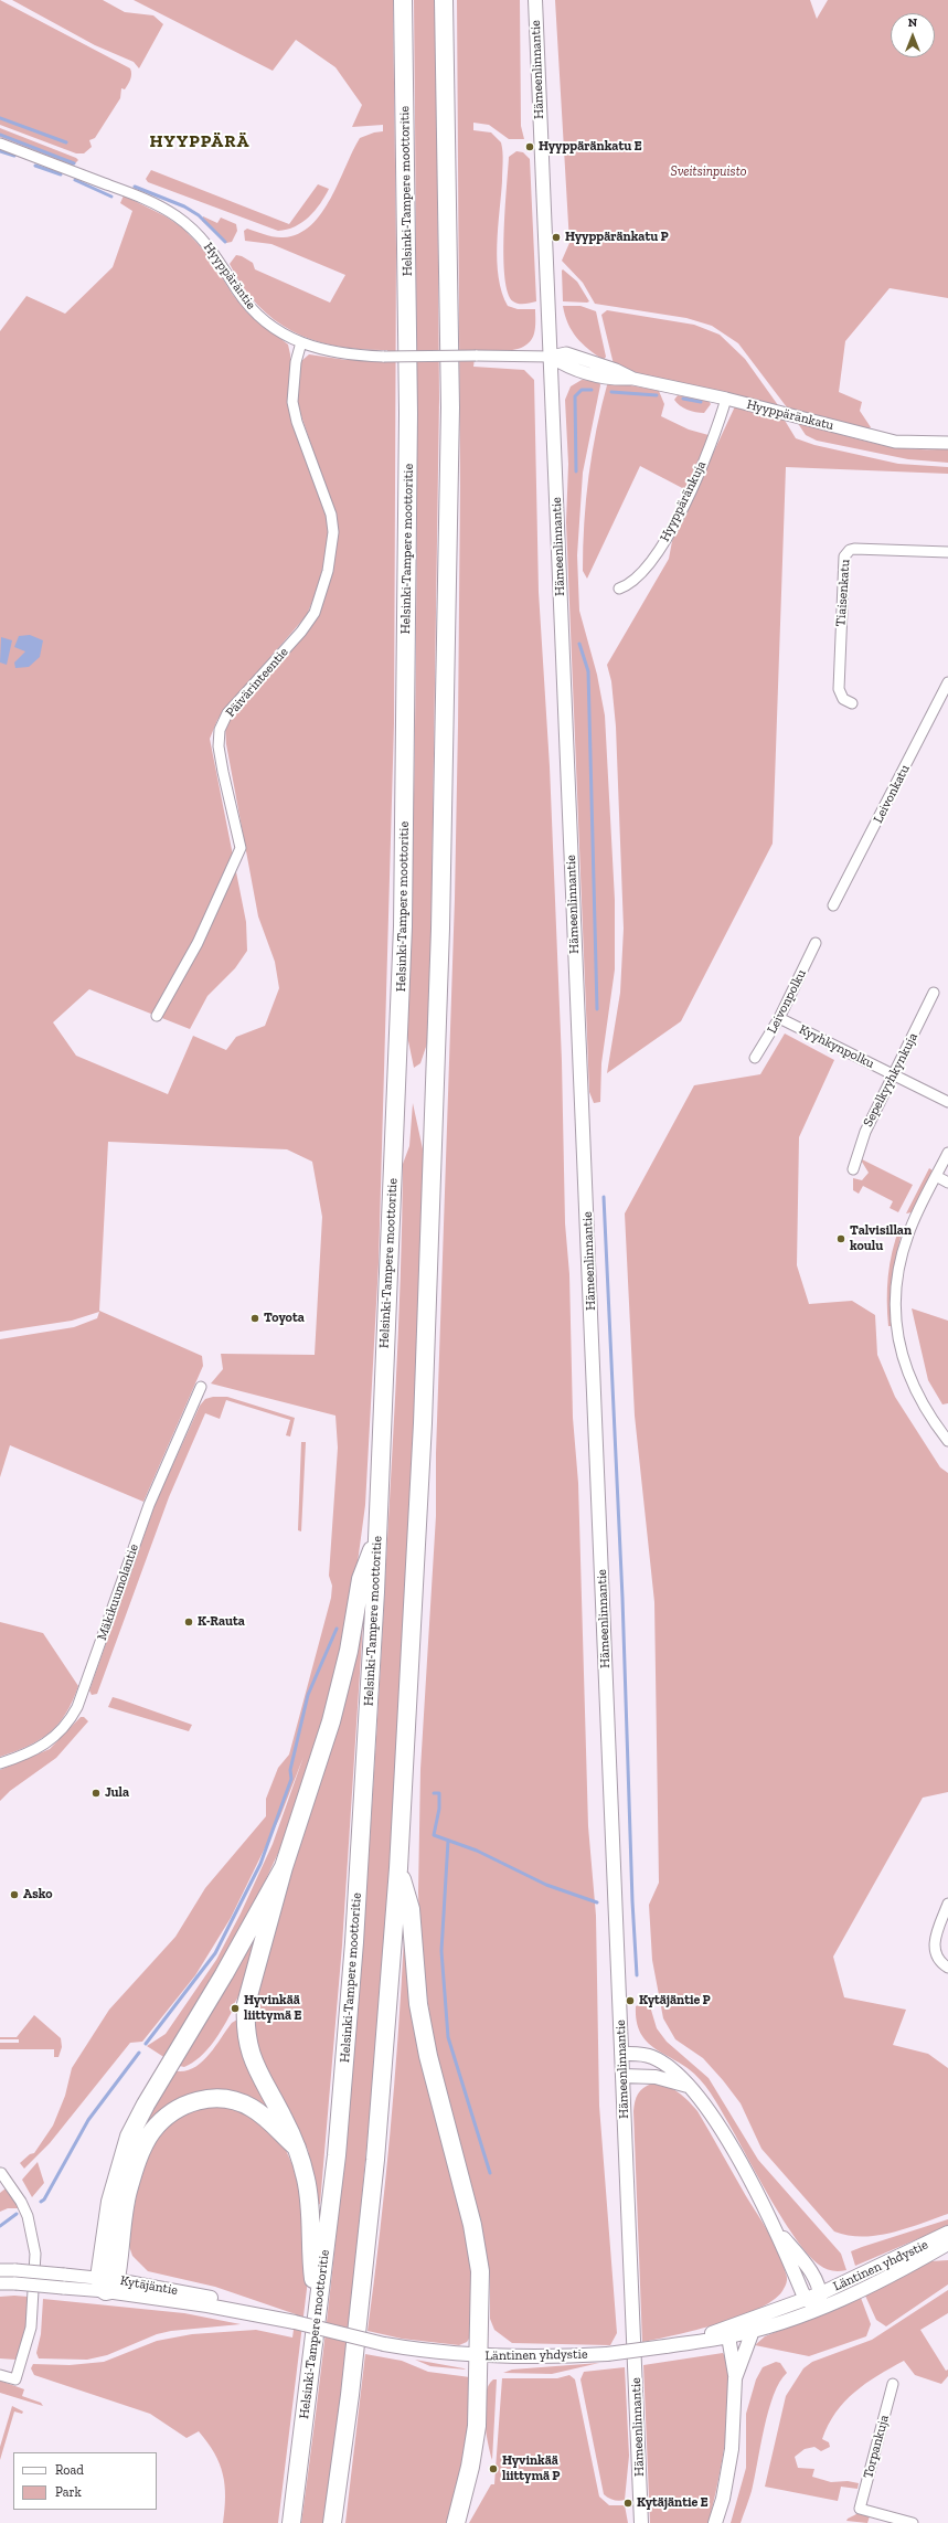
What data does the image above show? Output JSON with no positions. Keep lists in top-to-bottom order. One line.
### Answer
{"streets":{"highway":["Helsinki-Tampere moottoritie"],"main road":["Hämeenlinnantie","Läntinen yhdystie","Kytäjäntie"],"street":["Hyyppäräntie","Hyyppäränkatu","Hyyppäränkuja","Tiaisenkatu","Päivärinteentie","Leivonkatu","Leivonpolku","Kyyhkynpolku","Sepelkyyhkynkuja","Mäkikuumolantie","Torpankuja"]},"crossings":[["Hämeenlinnantie","Hyyppäräntie"],["Hämeenlinnantie","Hyyppäränkatu"],["Hyyppäräntie","Hyyppäränkatu"],["Hyyppäräntie","Päivärinteentie"],["Hyyppäränkatu","Hyyppäränkuja"],["Leivonpolku","Kyyhkynpolku"],["Kyyhkynpolku","Sepelkyyhkynkuja"],["Läntinen yhdystie","Kytäjäntie"]],"districts":["HYYPPÄRÄ"],"parks":["Sveitsinpuisto"],"places":["Hyyppäränkatu E","Hyyppäränkatu P","Talvisillan koulu","Toyota","K-Rauta","Jula","Asko","Kytäjäntie P","Hyvinkää liittymä E","Hyvinkää liittymä P","Kytäjäntie E"],"legend":["Road","Park"],"north":"top"}
